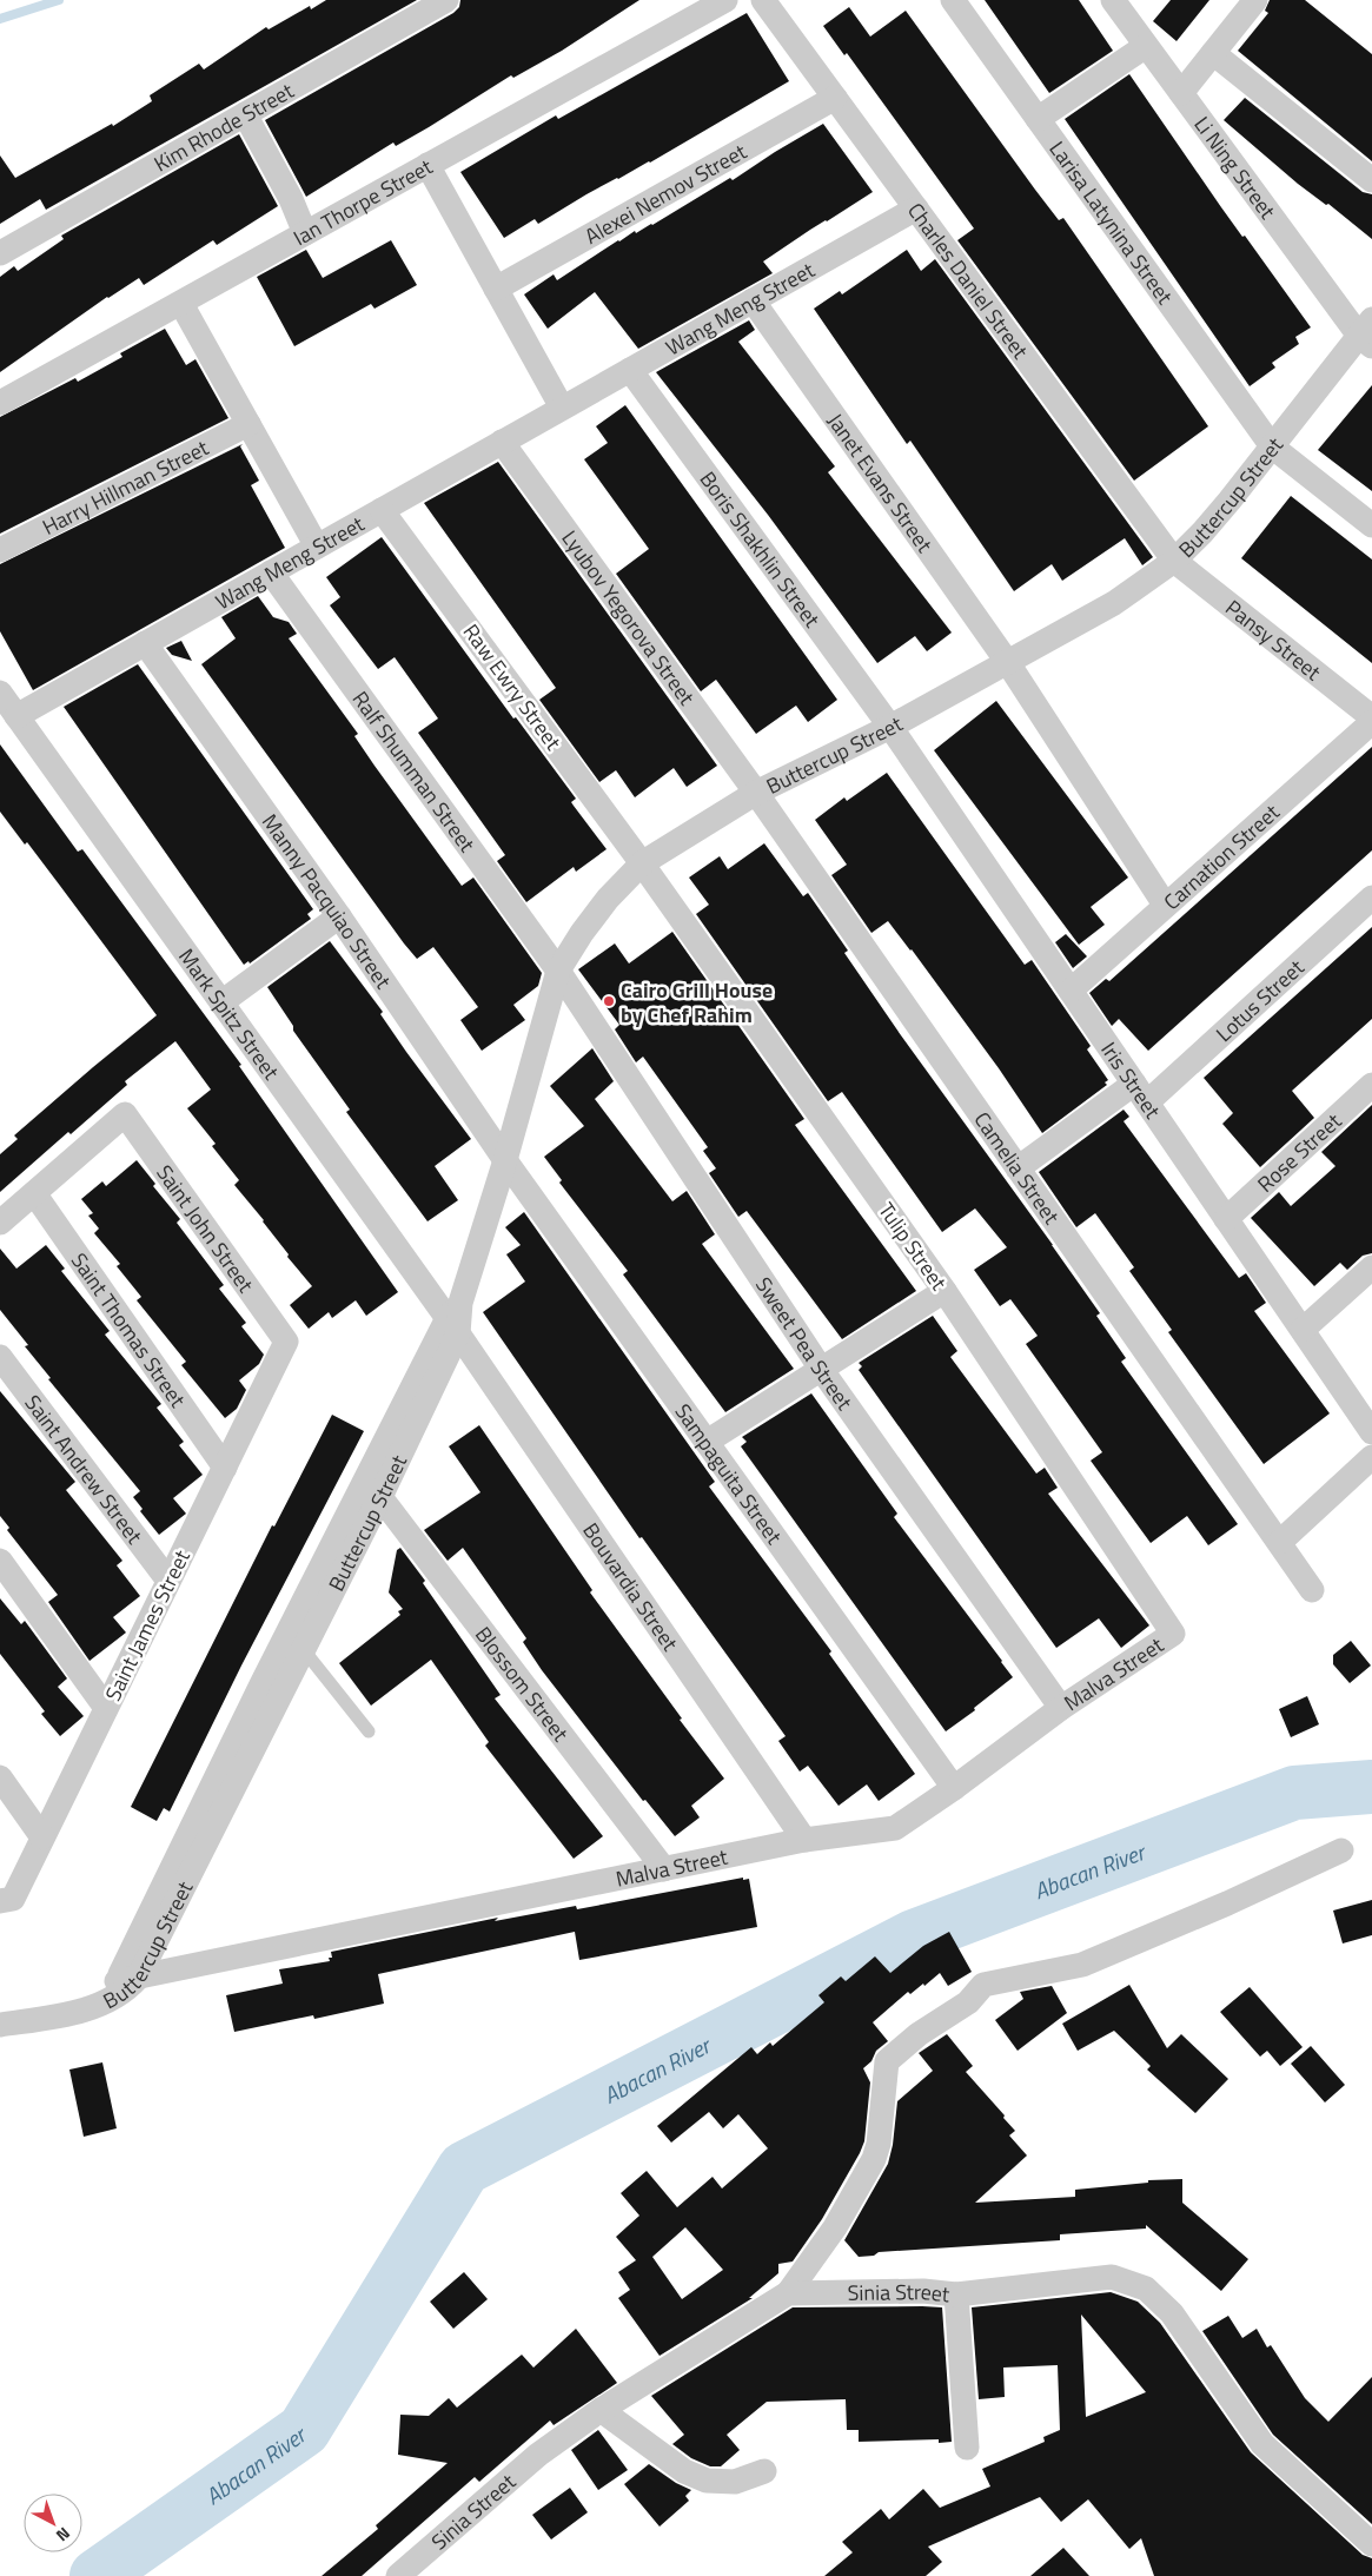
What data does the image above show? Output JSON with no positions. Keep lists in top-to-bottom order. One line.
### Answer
{"streets":{"street":["Kim Rhode Street","Li Ning Street","Alexei Nemov Street","Ian Thorpe Street","Larisa Latynina Street","Charles Daniel Street","Wang Meng Street","Janet Evans Street","Harry Hillman Street","Buttercup Street","Boris Shakhlin Street","Lyubov Yegorova Street","Pansy Street","Raw Ewry Street","Ralf Shumman Street","Carnation Street","Manny Pacquiao Street","Lotus Street","Mark Spitz Street","Iris Street","Rose Street","Camelia Street","Saint John Street","Tulip Street","Saint Thomas Street","Sweet Pea Street","Saint Andrew Street","Sampaguita Street","Bouvardia Street","Saint James Street","Malva Street","Blossom Street","Sinia Street"]},"crossings":[["Li Ning Street","Buttercup Street"],["Alexei Nemov Street","Charles Daniel Street"],["Larisa Latynina Street","Buttercup Street"],["Charles Daniel Street","Wang Meng Street"],["Charles Daniel Street","Buttercup Street"],["Charles Daniel Street","Pansy Street"],["Wang Meng Street","Janet Evans Street"],["Wang Meng Street","Boris Shakhlin Street"],["Wang Meng Street","Lyubov Yegorova Street"],["Wang Meng Street","Raw Ewry Street"],["Wang Meng Street","Ralf Shumman Street"],["Wang Meng Street","Manny Pacquiao Street"],["Wang Meng Street","Mark Spitz Street"],["Janet Evans Street","Buttercup Street"],["Janet Evans Street","Carnation Street"],["Buttercup Street","Boris Shakhlin Street"],["Buttercup Street","Lyubov Yegorova Street"],["Buttercup Street","Pansy Street"],["Buttercup Street","Raw Ewry Street"],["Buttercup Street","Ralf Shumman Street"],["Buttercup Street","Manny Pacquiao Street"],["Buttercup Street","Mark Spitz Street"],["Buttercup Street","Iris Street"],["Buttercup Street","Camelia Street"],["Buttercup Street","Tulip Street"],["Buttercup Street","Sweet Pea Street"],["Buttercup Street","Sampaguita Street"],["Buttercup Street","Bouvardia Street"],["Buttercup Street","Malva Street"],["Buttercup Street","Blossom Street"],["Boris Shakhlin Street","Iris Street"],["Lyubov Yegorova Street","Camelia Street"],["Pansy Street","Carnation Street"],["Raw Ewry Street","Tulip Street"],["Ralf Shumman Street","Sweet Pea Street"],["Carnation Street","Iris Street"],["Manny Pacquiao Street","Sampaguita Street"],["Lotus Street","Iris Street"],["Lotus Street","Camelia Street"],["Mark Spitz Street","Bouvardia Street"],["Iris Street","Rose Street"],["Saint John Street","Saint Thomas Street"],["Saint John Street","Saint James Street"],["Tulip Street","Malva Street"],["Saint Thomas Street","Saint James Street"],["Sweet Pea Street","Malva Street"],["Saint Andrew Street","Saint James Street"],["Sampaguita Street","Malva Street"],["Bouvardia Street","Malva Street"],["Malva Street","Blossom Street"]],"water":["Abacan River"],"places":["Cairo Grill House by Chef Rahim"],"north":"bottom right"}
